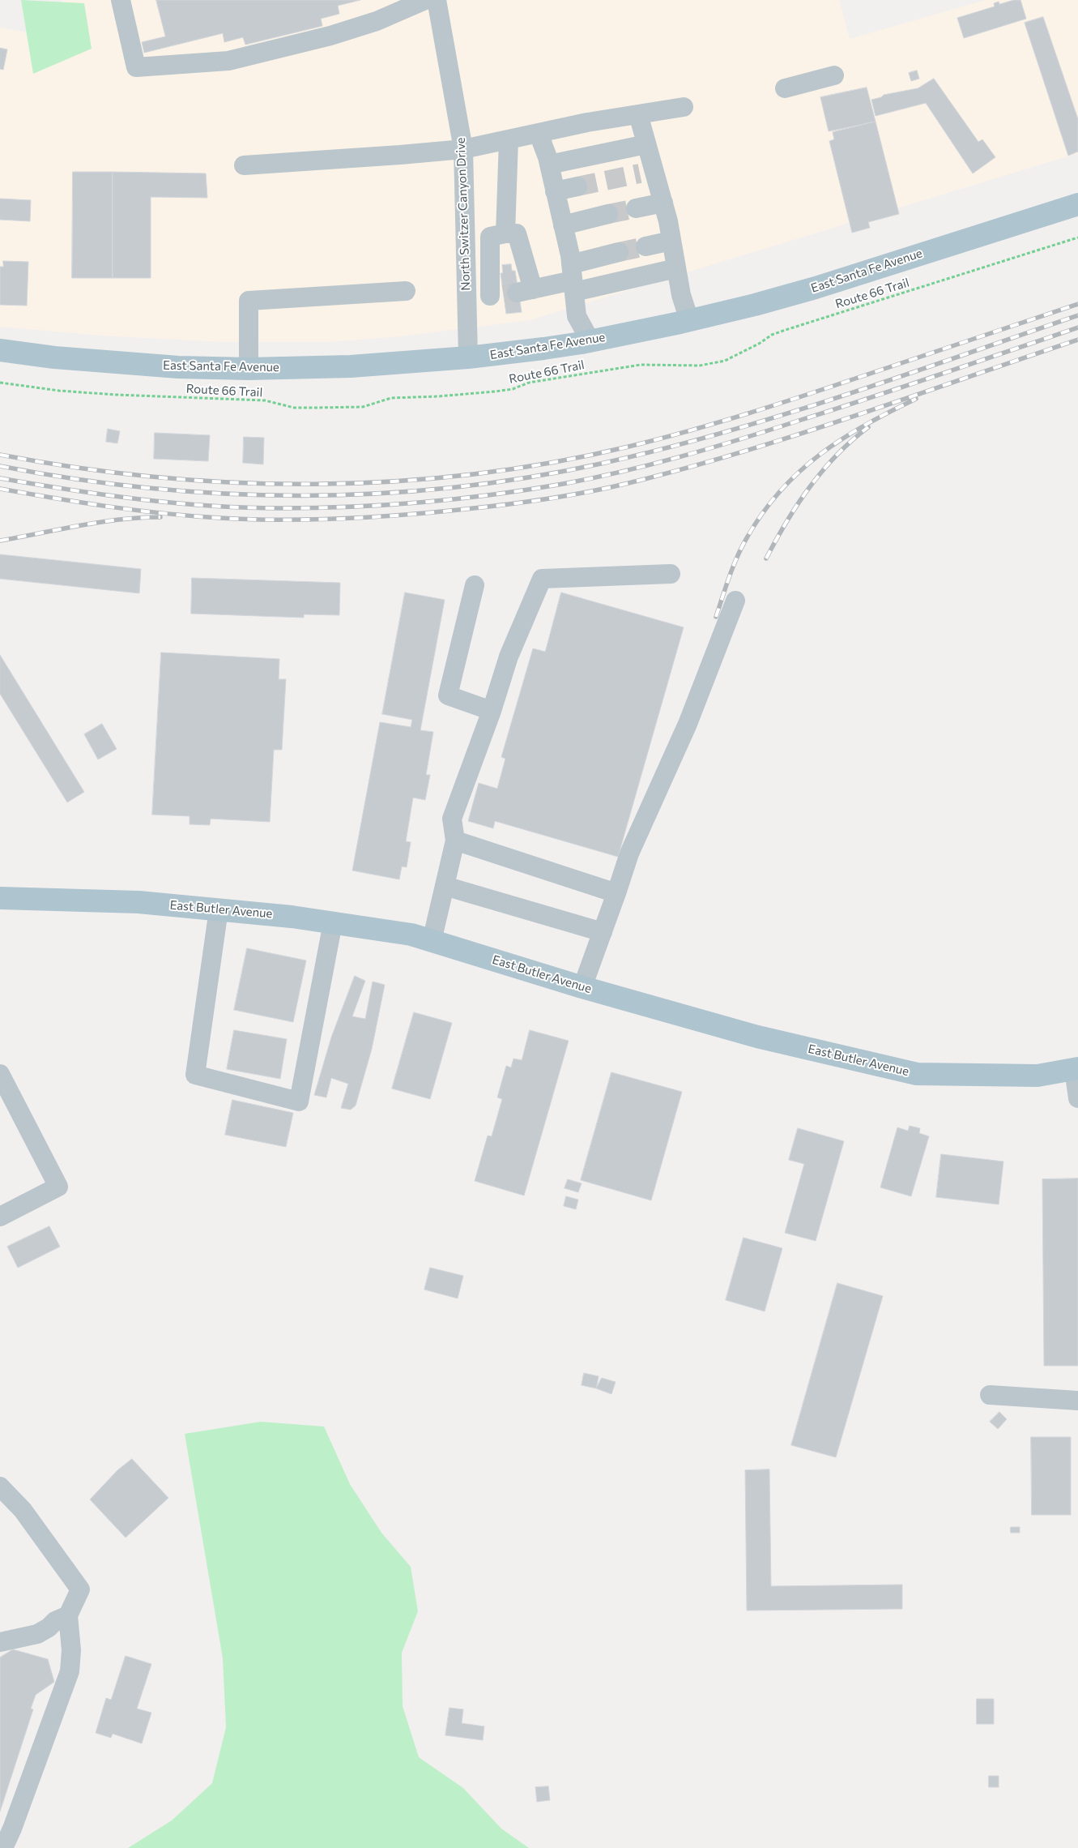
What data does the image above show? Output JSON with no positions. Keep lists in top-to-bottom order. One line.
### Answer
{"streets":{"main road":["East Santa Fe Avenue","East Butler Avenue"],"street":["North Switzer Canyon Drive"],"path":["Route 66 Trail"]},"crossings":[["North Switzer Canyon Drive","East Santa Fe Avenue"]]}
